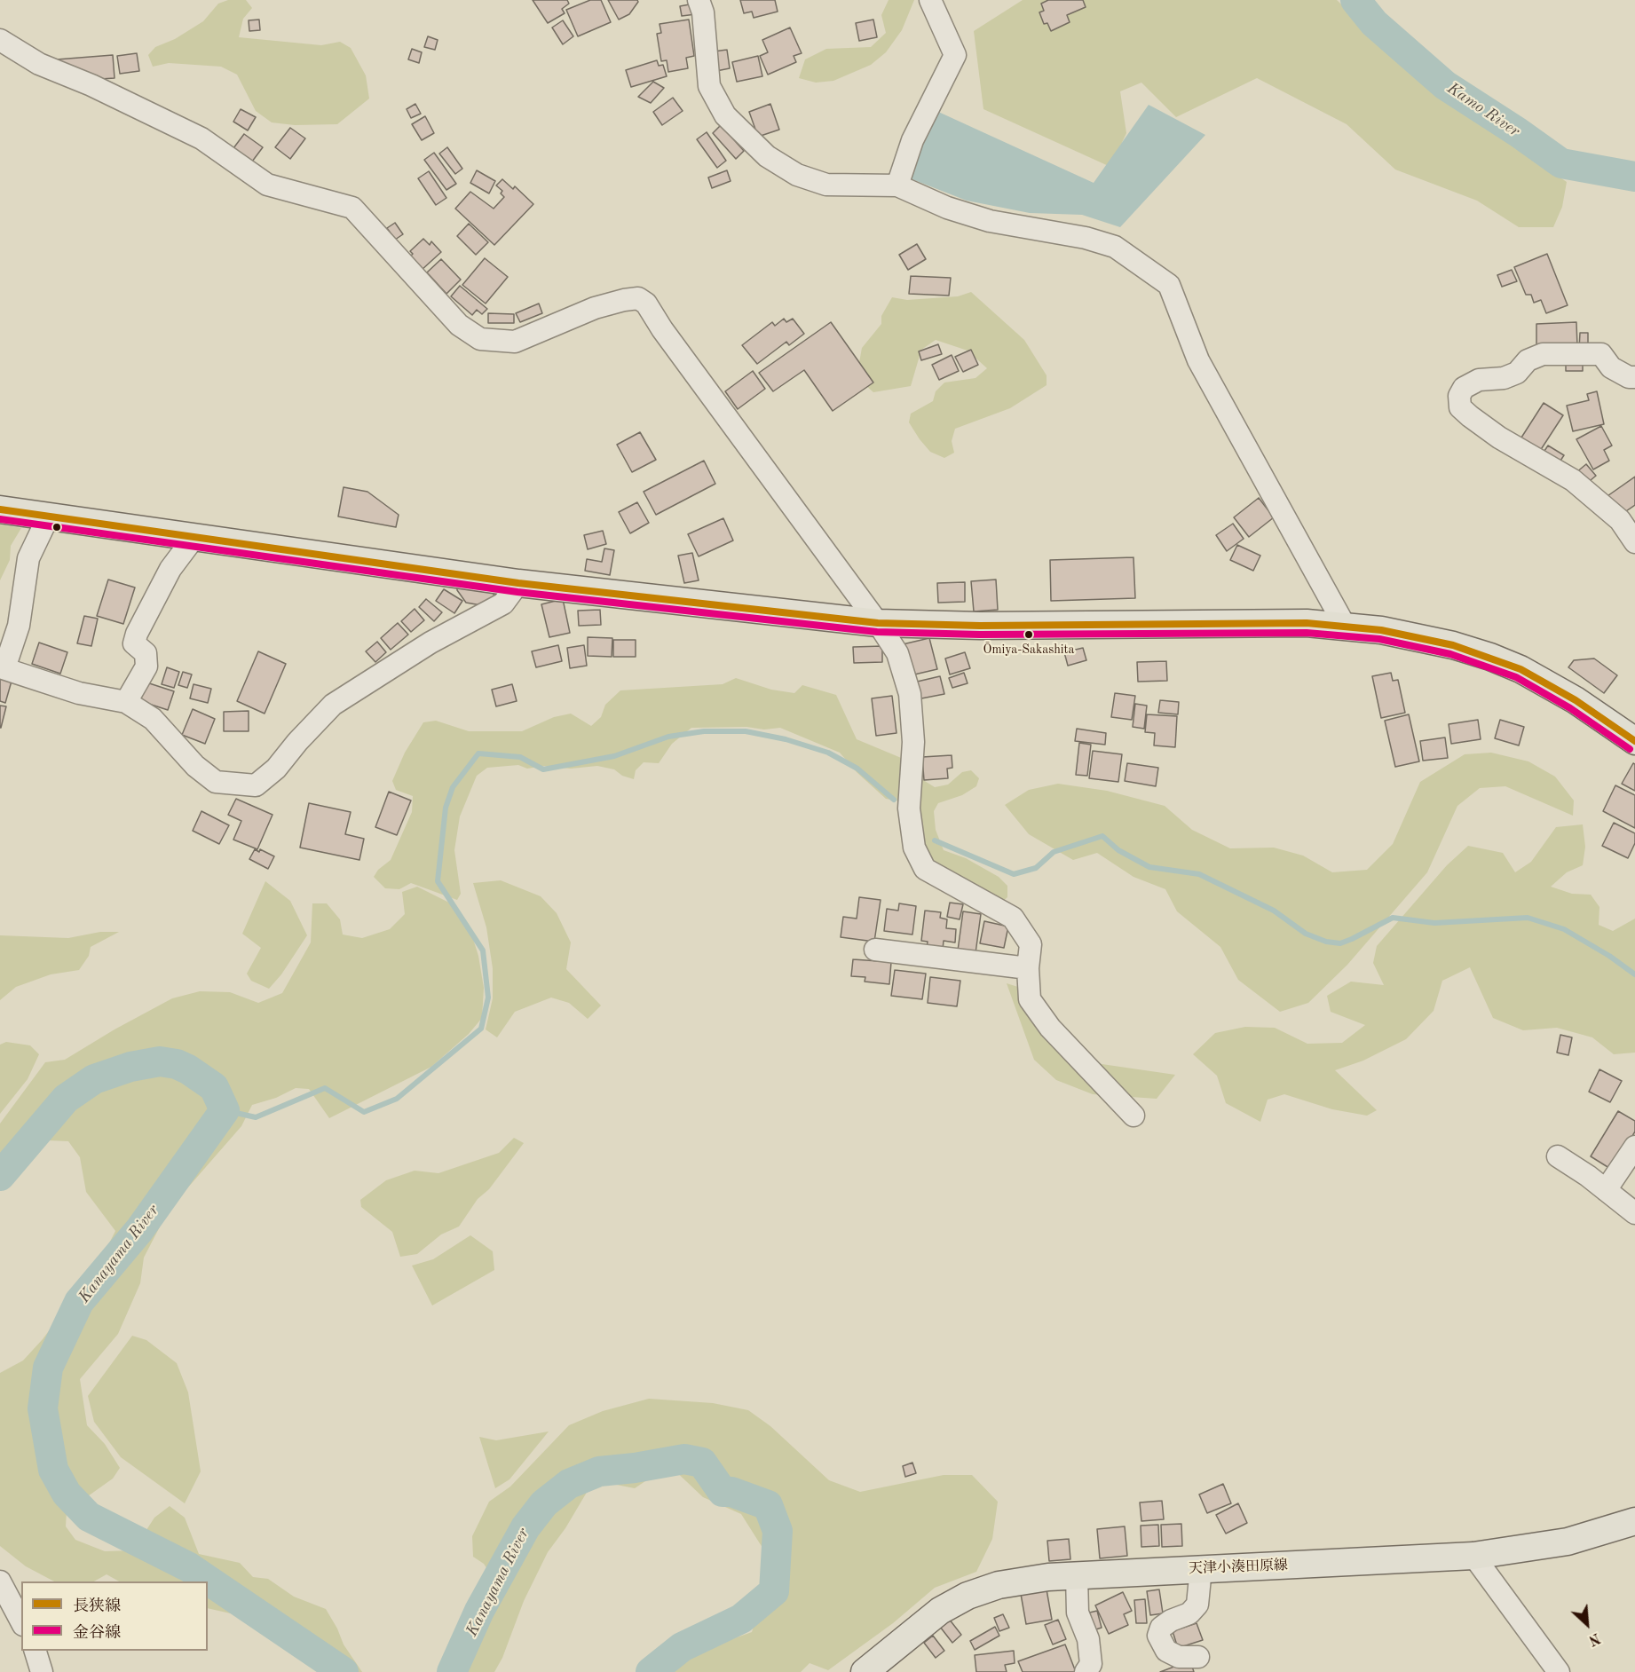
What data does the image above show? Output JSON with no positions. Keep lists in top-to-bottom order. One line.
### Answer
{"streets":{"main road":["天津小湊田原線"]},"water":["Kamo River","Kanayama River"],"places":["Ōmiya-Sakashita"],"lines":["transit line 長狭線","transit line 金谷線"],"legend":["長狭線","金谷線"],"north":"bottom right"}
